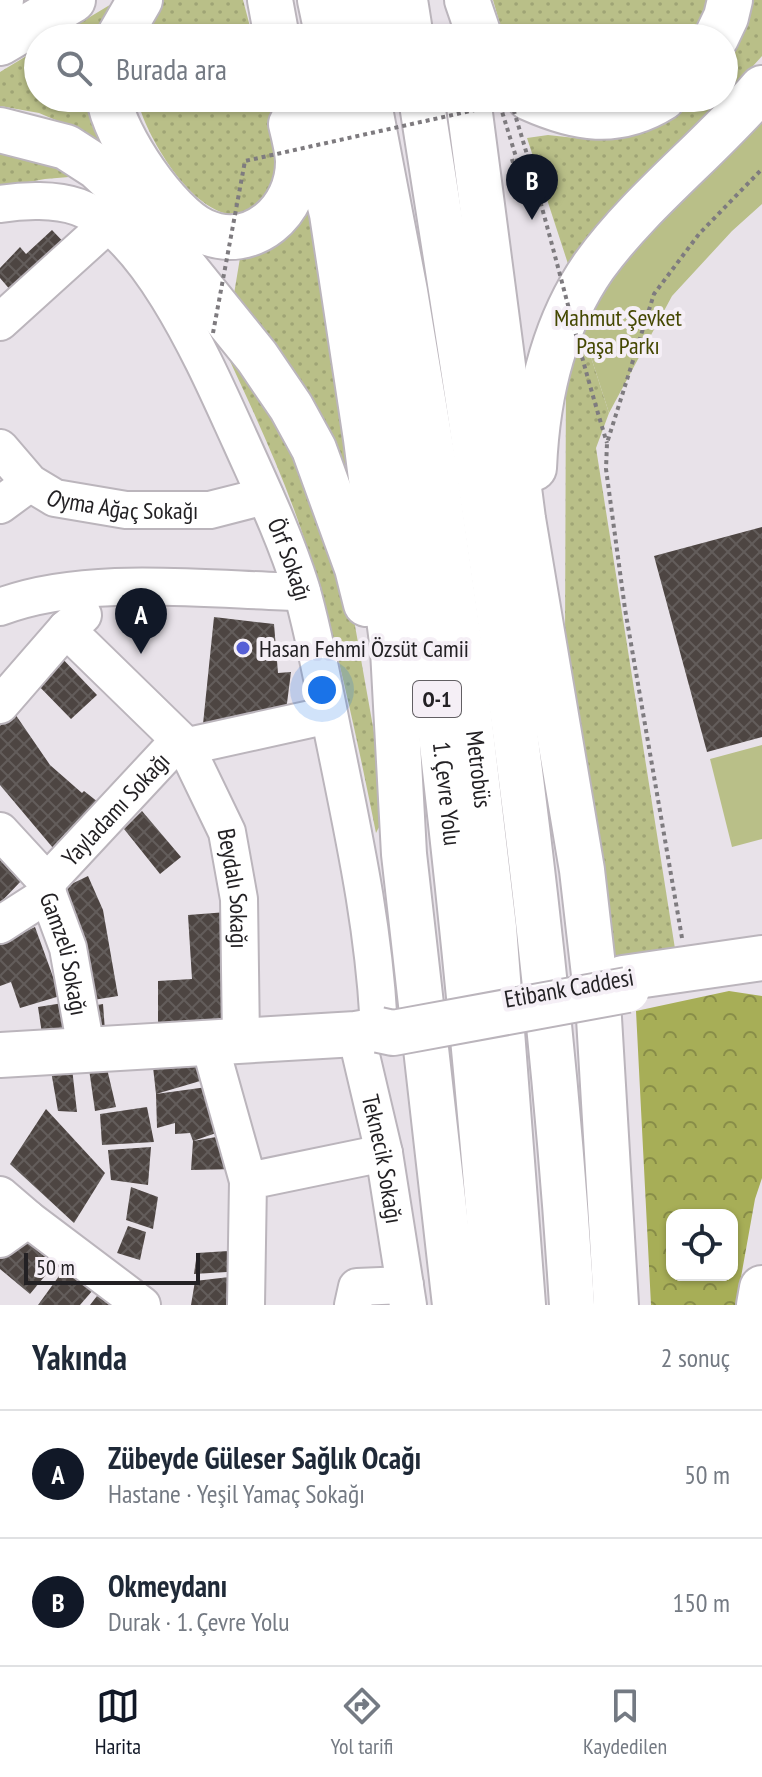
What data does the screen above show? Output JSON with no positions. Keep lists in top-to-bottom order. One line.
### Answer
{"streets":{"main road":["O-1","1. Çevre Yolu","Etibank Caddesi"],"street":["Oyma Ağaç Sokağı","Örf Sokağı","Metrobüs","Yayladamı Sokağı","Beydalı Sokağı","Gamzeli Sokağı","Teknecik Sokağı"]},"crossings":[["Oyma Ağaç Sokağı","Örf Sokağı"],["Örf Sokağı","Yayladamı Sokağı"],["Örf Sokağı","Etibank Caddesi"],["Örf Sokağı","Teknecik Sokağı"],["Yayladamı Sokağı","Beydalı Sokağı"],["Yayladamı Sokağı","Gamzeli Sokağı"],["Beydalı Sokağı","Etibank Caddesi"],["Gamzeli Sokağı","Etibank Caddesi"],["Etibank Caddesi","Teknecik Sokağı"]],"parks":["Mahmut Şevket Paşa Parkı"],"places":["Hasan Fehmi Özsüt Camii"],"scale_bar":"50 m","page":{"search":"Burada ara","pins":["B","A"],"scale":"50 m","heading":["Yakında","2 sonuç"],"list":[{"mark":"A","name":"Zübeyde Güleser Sağlık Ocağı","note":"Hastane · Yeşil Yamaç Sokağı","value":"50 m"},{"mark":"B","name":"Okmeydanı","note":"Durak · 1. Çevre Yolu","value":"150 m"}],"nav":["Harita","Yol tarifi","Kaydedilen"]}}
